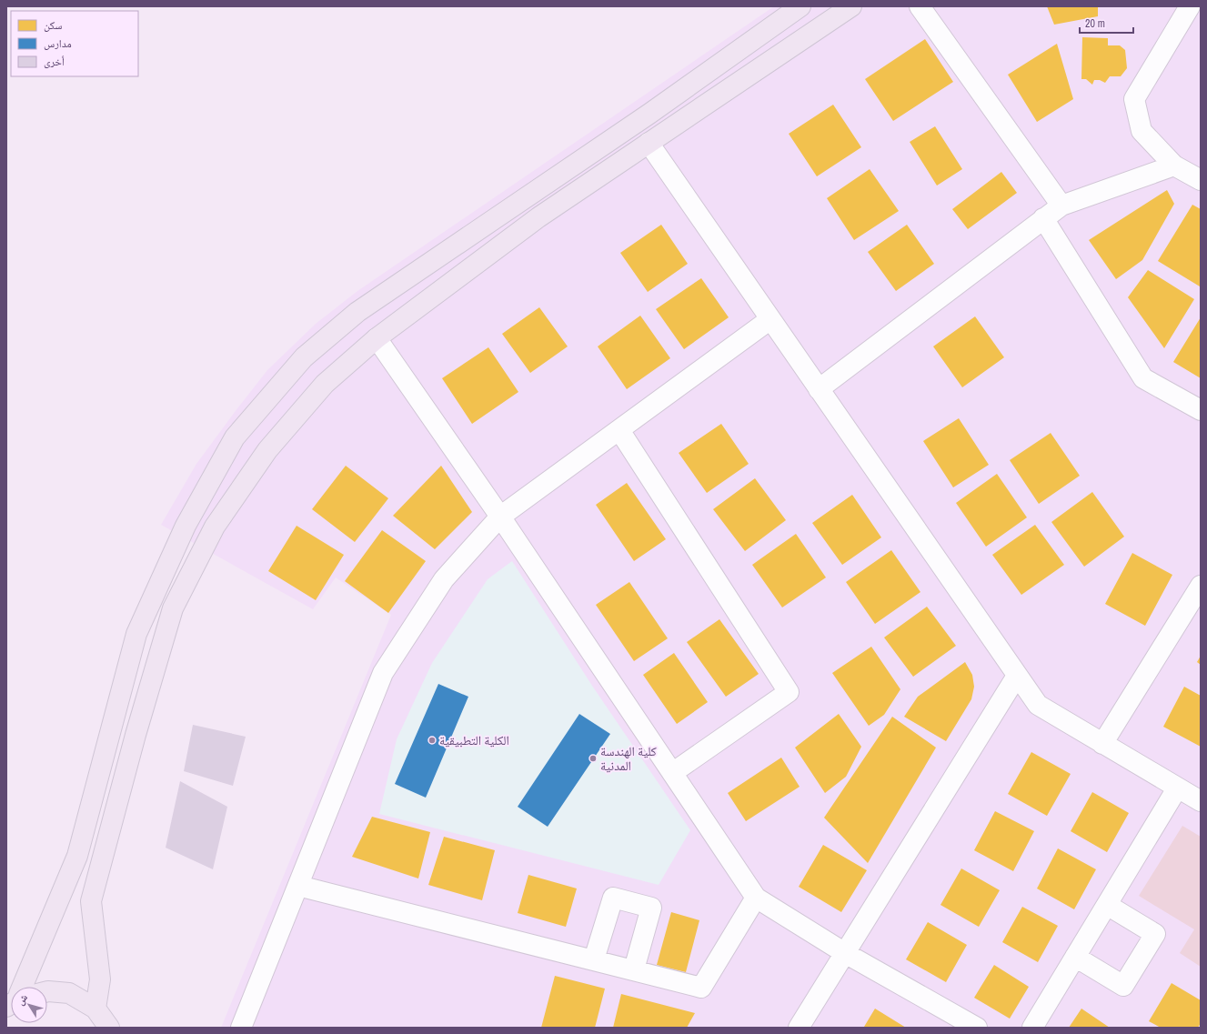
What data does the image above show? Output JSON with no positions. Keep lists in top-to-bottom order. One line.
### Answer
{"places":["الكلية التطبيقية","كلية الهندسة المدنية"],"legend":["سكن","مدارس","أخرى"],"scale_bar":"20 m","north":"top left"}
